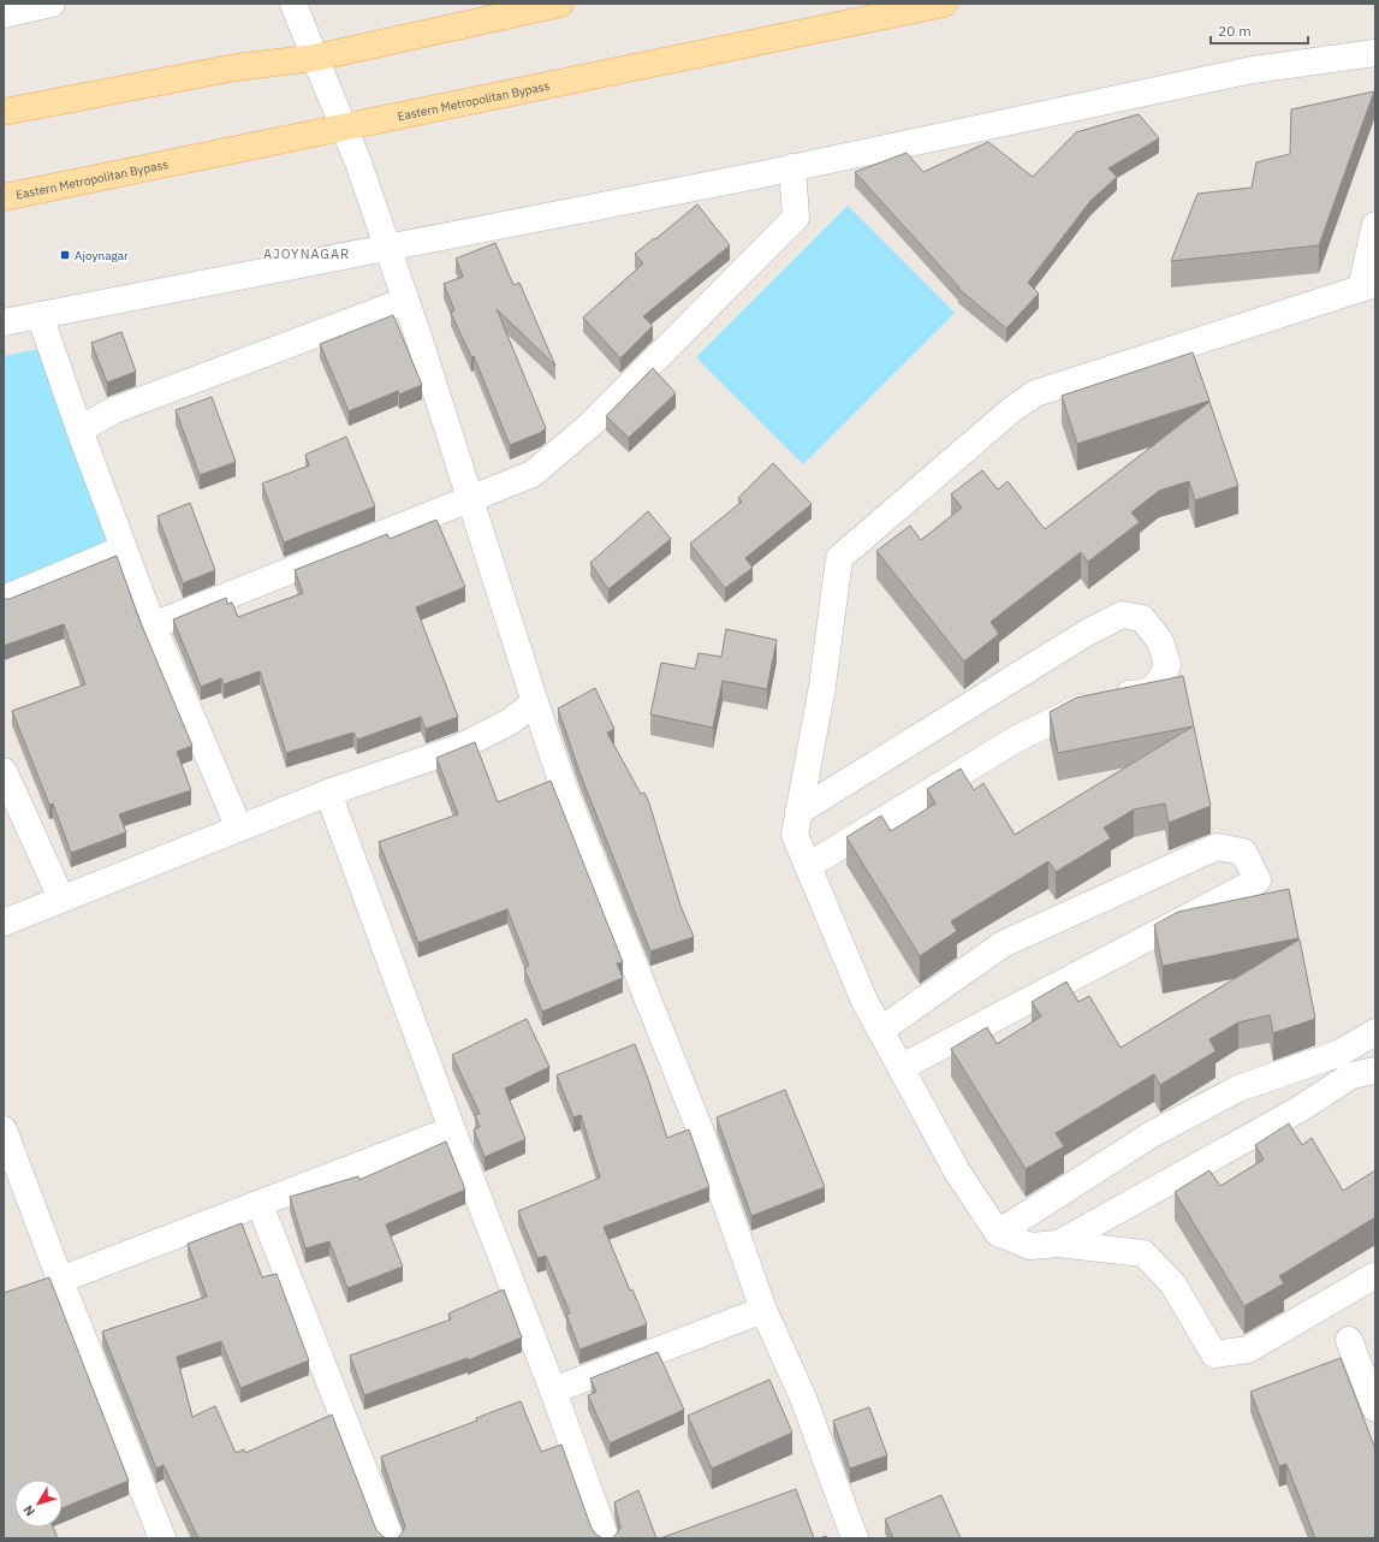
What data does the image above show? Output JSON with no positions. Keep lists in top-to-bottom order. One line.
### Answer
{"streets":{"main road":["Eastern Metropolitan Bypass"]},"districts":["AJOYNAGAR"],"places":{"transit":["Ajoynagar"]},"scale_bar":"20 m","north":"bottom left"}
